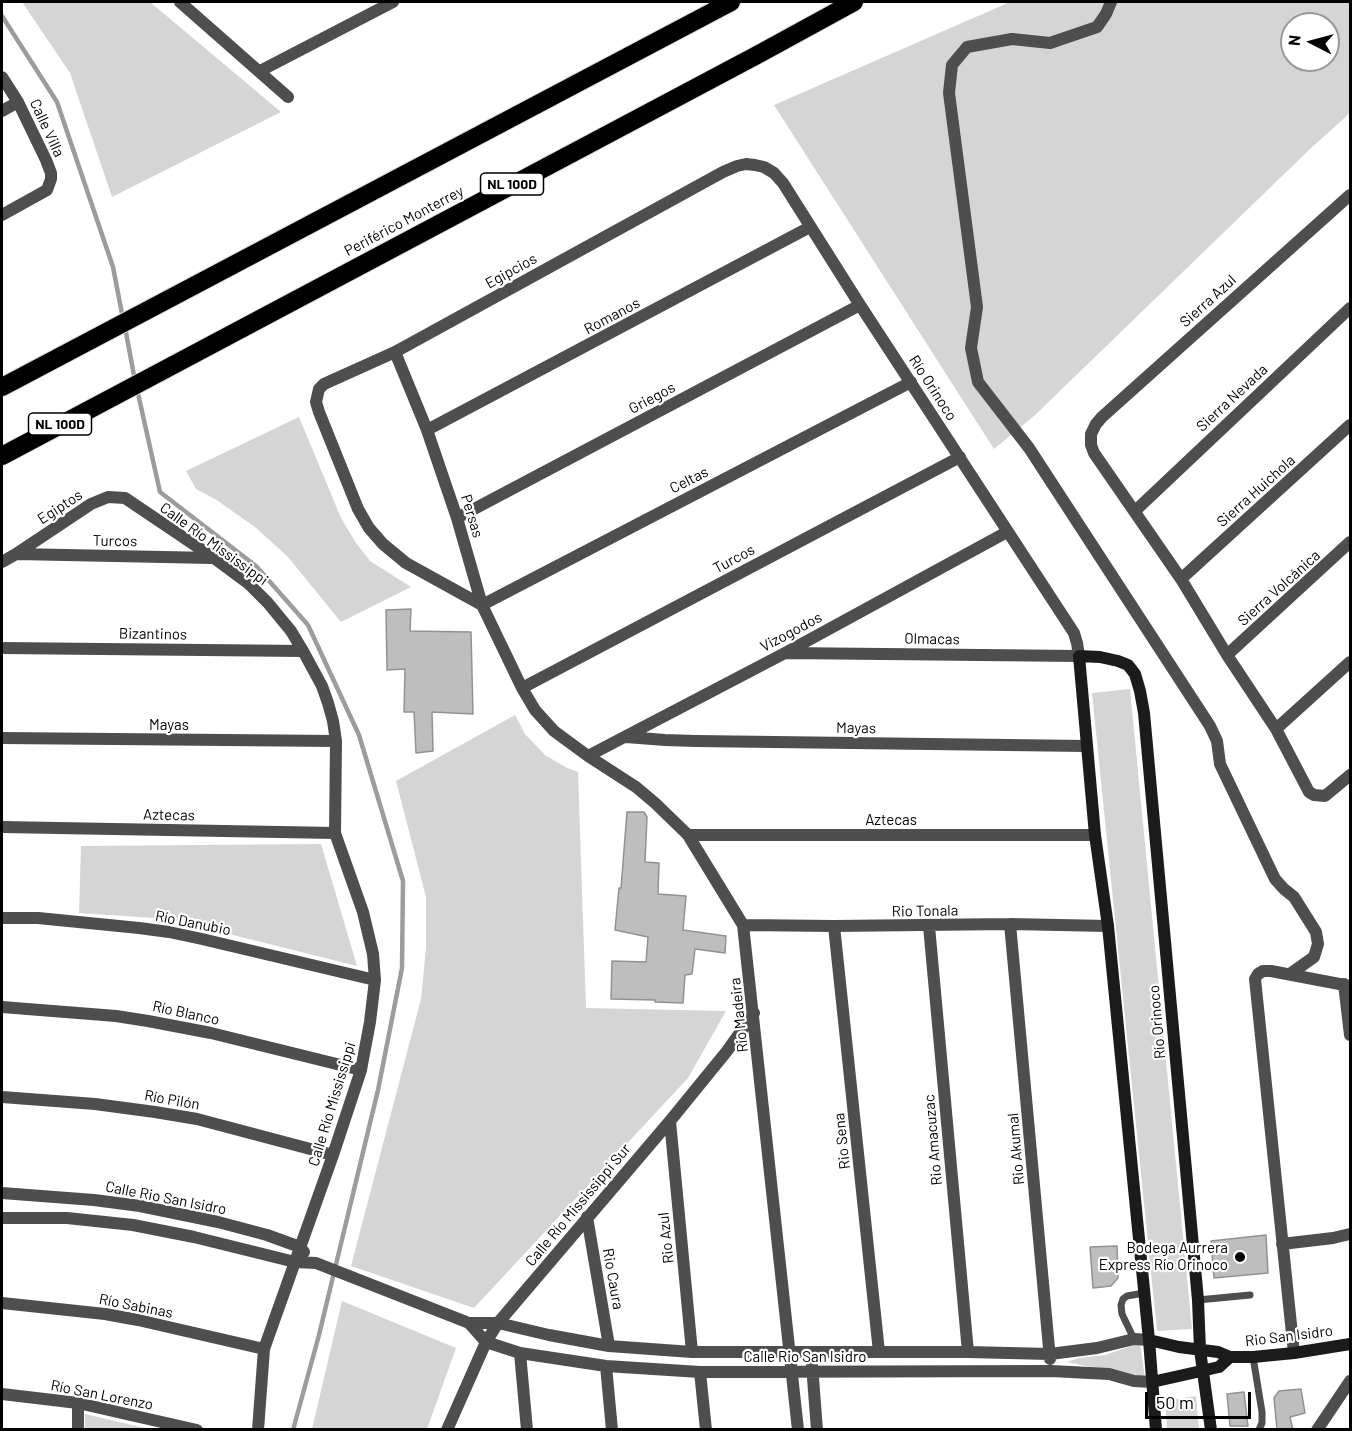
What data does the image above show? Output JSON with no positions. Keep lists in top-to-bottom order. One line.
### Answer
{"streets":{"highway":["NL 100D","Periférico Monterrey"],"street":["Calle Villa","Egipcios","Sierra Azul","Romanos","Río Orinoco","Griegos","Sierra Nevada","Celtas","Sierra Huichola","Egiptos","Persas","Turcos","Calle Río Mississippi","Sierra Volcánica","Vizogodos","Bizantinos","Olmacas","Mayas","Aztecas","Rio Tonala","Río Danubio","Río Blanco","Río Madeira","Río Pilón","Rio Amacuzac","Rio Sena","Rio Akumal","Calle Rio San Isidro","Calle Río Mississippi Sur","Rio Azul","Rio Caura","Río Sabinas","Rio San Isidro","Río San Lorenzo"]},"crossings":[["Egipcios","Río Orinoco"],["Egipcios","Celtas"],["Egipcios","Persas"],["Sierra Azul","Sierra Nevada"],["Romanos","Río Orinoco"],["Romanos","Persas"],["Río Orinoco","Griegos"],["Río Orinoco","Celtas"],["Río Orinoco","Turcos"],["Río Orinoco","Vizogodos"],["Río Orinoco","Olmacas"],["Río Orinoco","Mayas"],["Río Orinoco","Aztecas"],["Río Orinoco","Rio Tonala"],["Río Orinoco","Calle Rio San Isidro"],["Río Orinoco","Rio San Isidro"],["Griegos","Persas"],["Celtas","Persas"],["Egiptos","Turcos"],["Egiptos","Calle Río Mississippi"],["Persas","Turcos"],["Persas","Río Madeira"],["Turcos","Calle Río Mississippi"],["Turcos","Río Madeira"],["Calle Río Mississippi","Bizantinos"],["Calle Río Mississippi","Mayas"],["Calle Río Mississippi","Aztecas"],["Calle Río Mississippi","Río Danubio"],["Calle Río Mississippi","Río Blanco"],["Calle Río Mississippi","Río Pilón"],["Calle Río Mississippi","Calle Rio San Isidro"],["Calle Río Mississippi","Río Sabinas"],["Vizogodos","Olmacas"],["Vizogodos","Mayas"],["Vizogodos","Río Madeira"],["Aztecas","Río Madeira"],["Rio Tonala","Río Madeira"],["Rio Tonala","Rio Amacuzac"],["Rio Tonala","Rio Sena"],["Rio Tonala","Rio Akumal"],["Río Madeira","Calle Rio San Isidro"],["Río Madeira","Calle Río Mississippi Sur"],["Rio Amacuzac","Calle Rio San Isidro"],["Rio Sena","Calle Rio San Isidro"],["Rio Akumal","Calle Rio San Isidro"],["Calle Rio San Isidro","Calle Río Mississippi Sur"],["Calle Rio San Isidro","Rio Azul"],["Calle Rio San Isidro","Rio Caura"],["Calle Rio San Isidro","Rio San Isidro"],["Calle Río Mississippi Sur","Rio Azul"],["Calle Río Mississippi Sur","Rio Caura"]],"places":["Bodega Aurrera Express Río Orinoco"],"scale_bar":"50 m","north":"left"}
